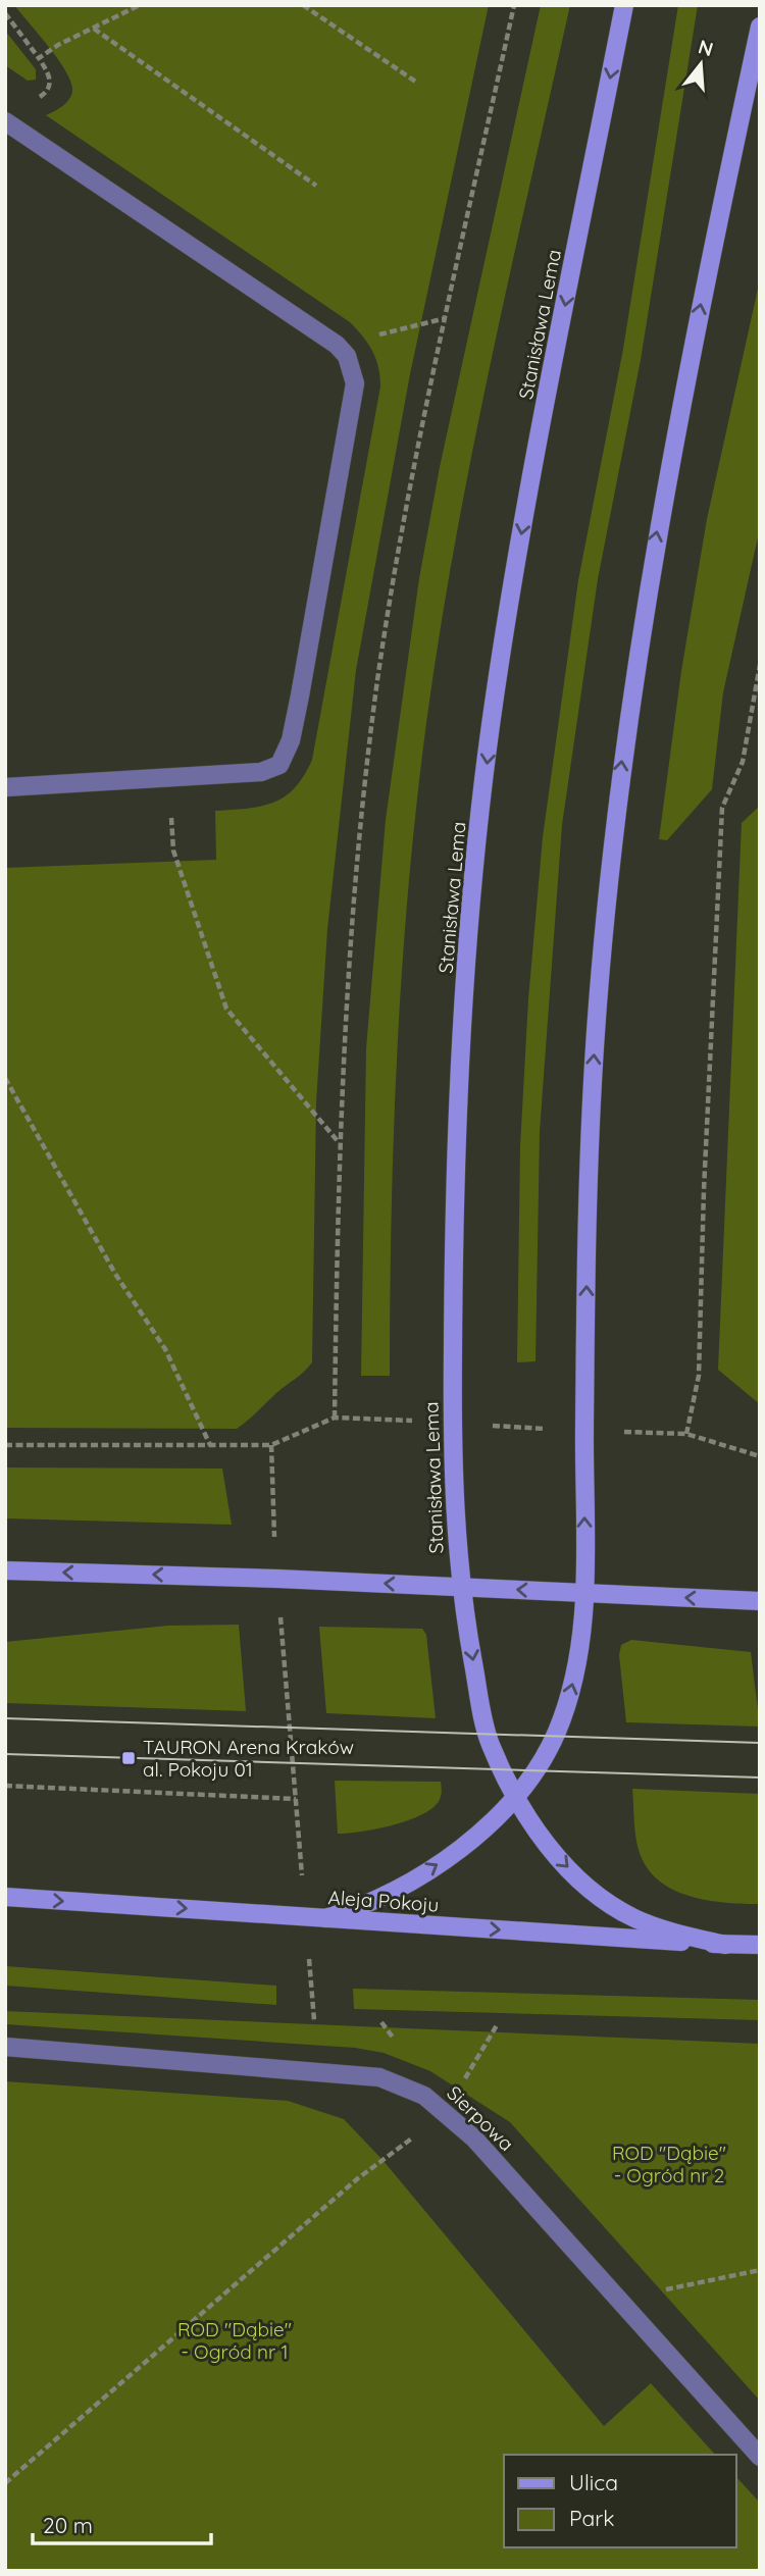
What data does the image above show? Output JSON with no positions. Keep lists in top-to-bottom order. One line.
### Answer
{"streets":{"main road":["Stanisława Lema","Aleja Pokoju"],"street":["Sierpowa"]},"crossings":[["Stanisława Lema","Aleja Pokoju"]],"one_way":["Aleja Pokoju"],"parks":["ROD \"Dąbie\" - Ogród nr 2","ROD \"Dąbie\" - Ogród nr 1"],"places":{"transit":["TAURON Arena Kraków al. Pokoju 01"]},"legend":["Ulica","Park"],"scale_bar":"20 m","north":"top"}
